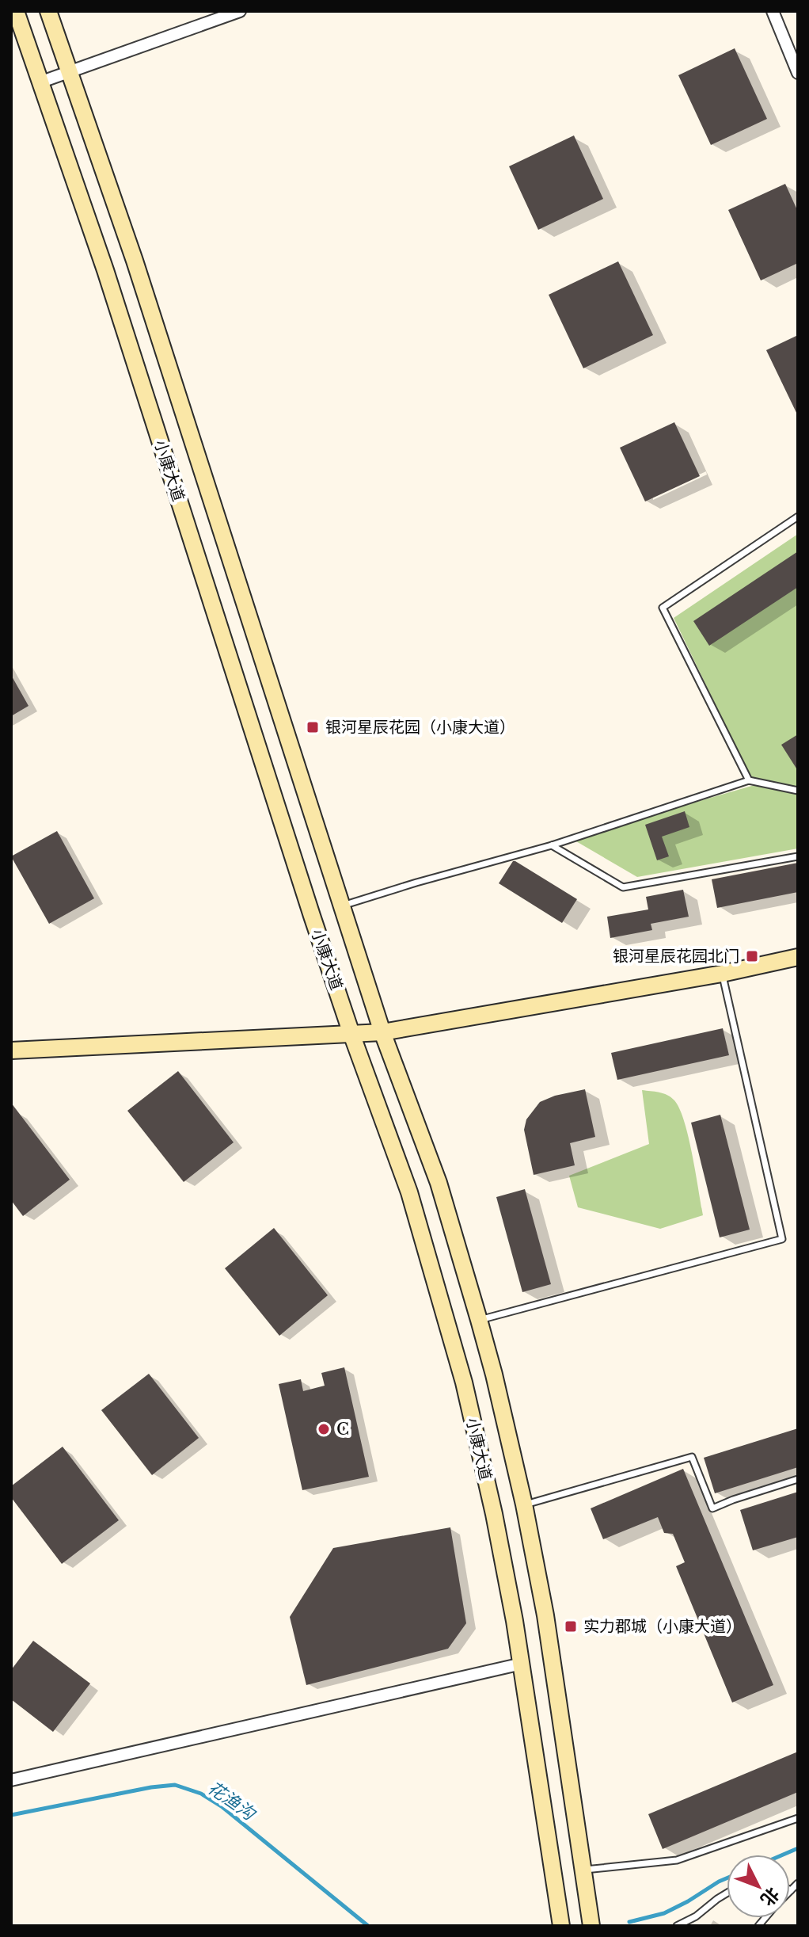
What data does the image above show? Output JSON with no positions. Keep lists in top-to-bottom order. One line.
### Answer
{"streets":{"main road":["小康大道"]},"water":["花渔沟"],"places":{"transit":["银河星辰花园（小康大道）","银河星辰花园北门","实力郡城（小康大道）"],"other":["C"]},"north":"bottom right"}
